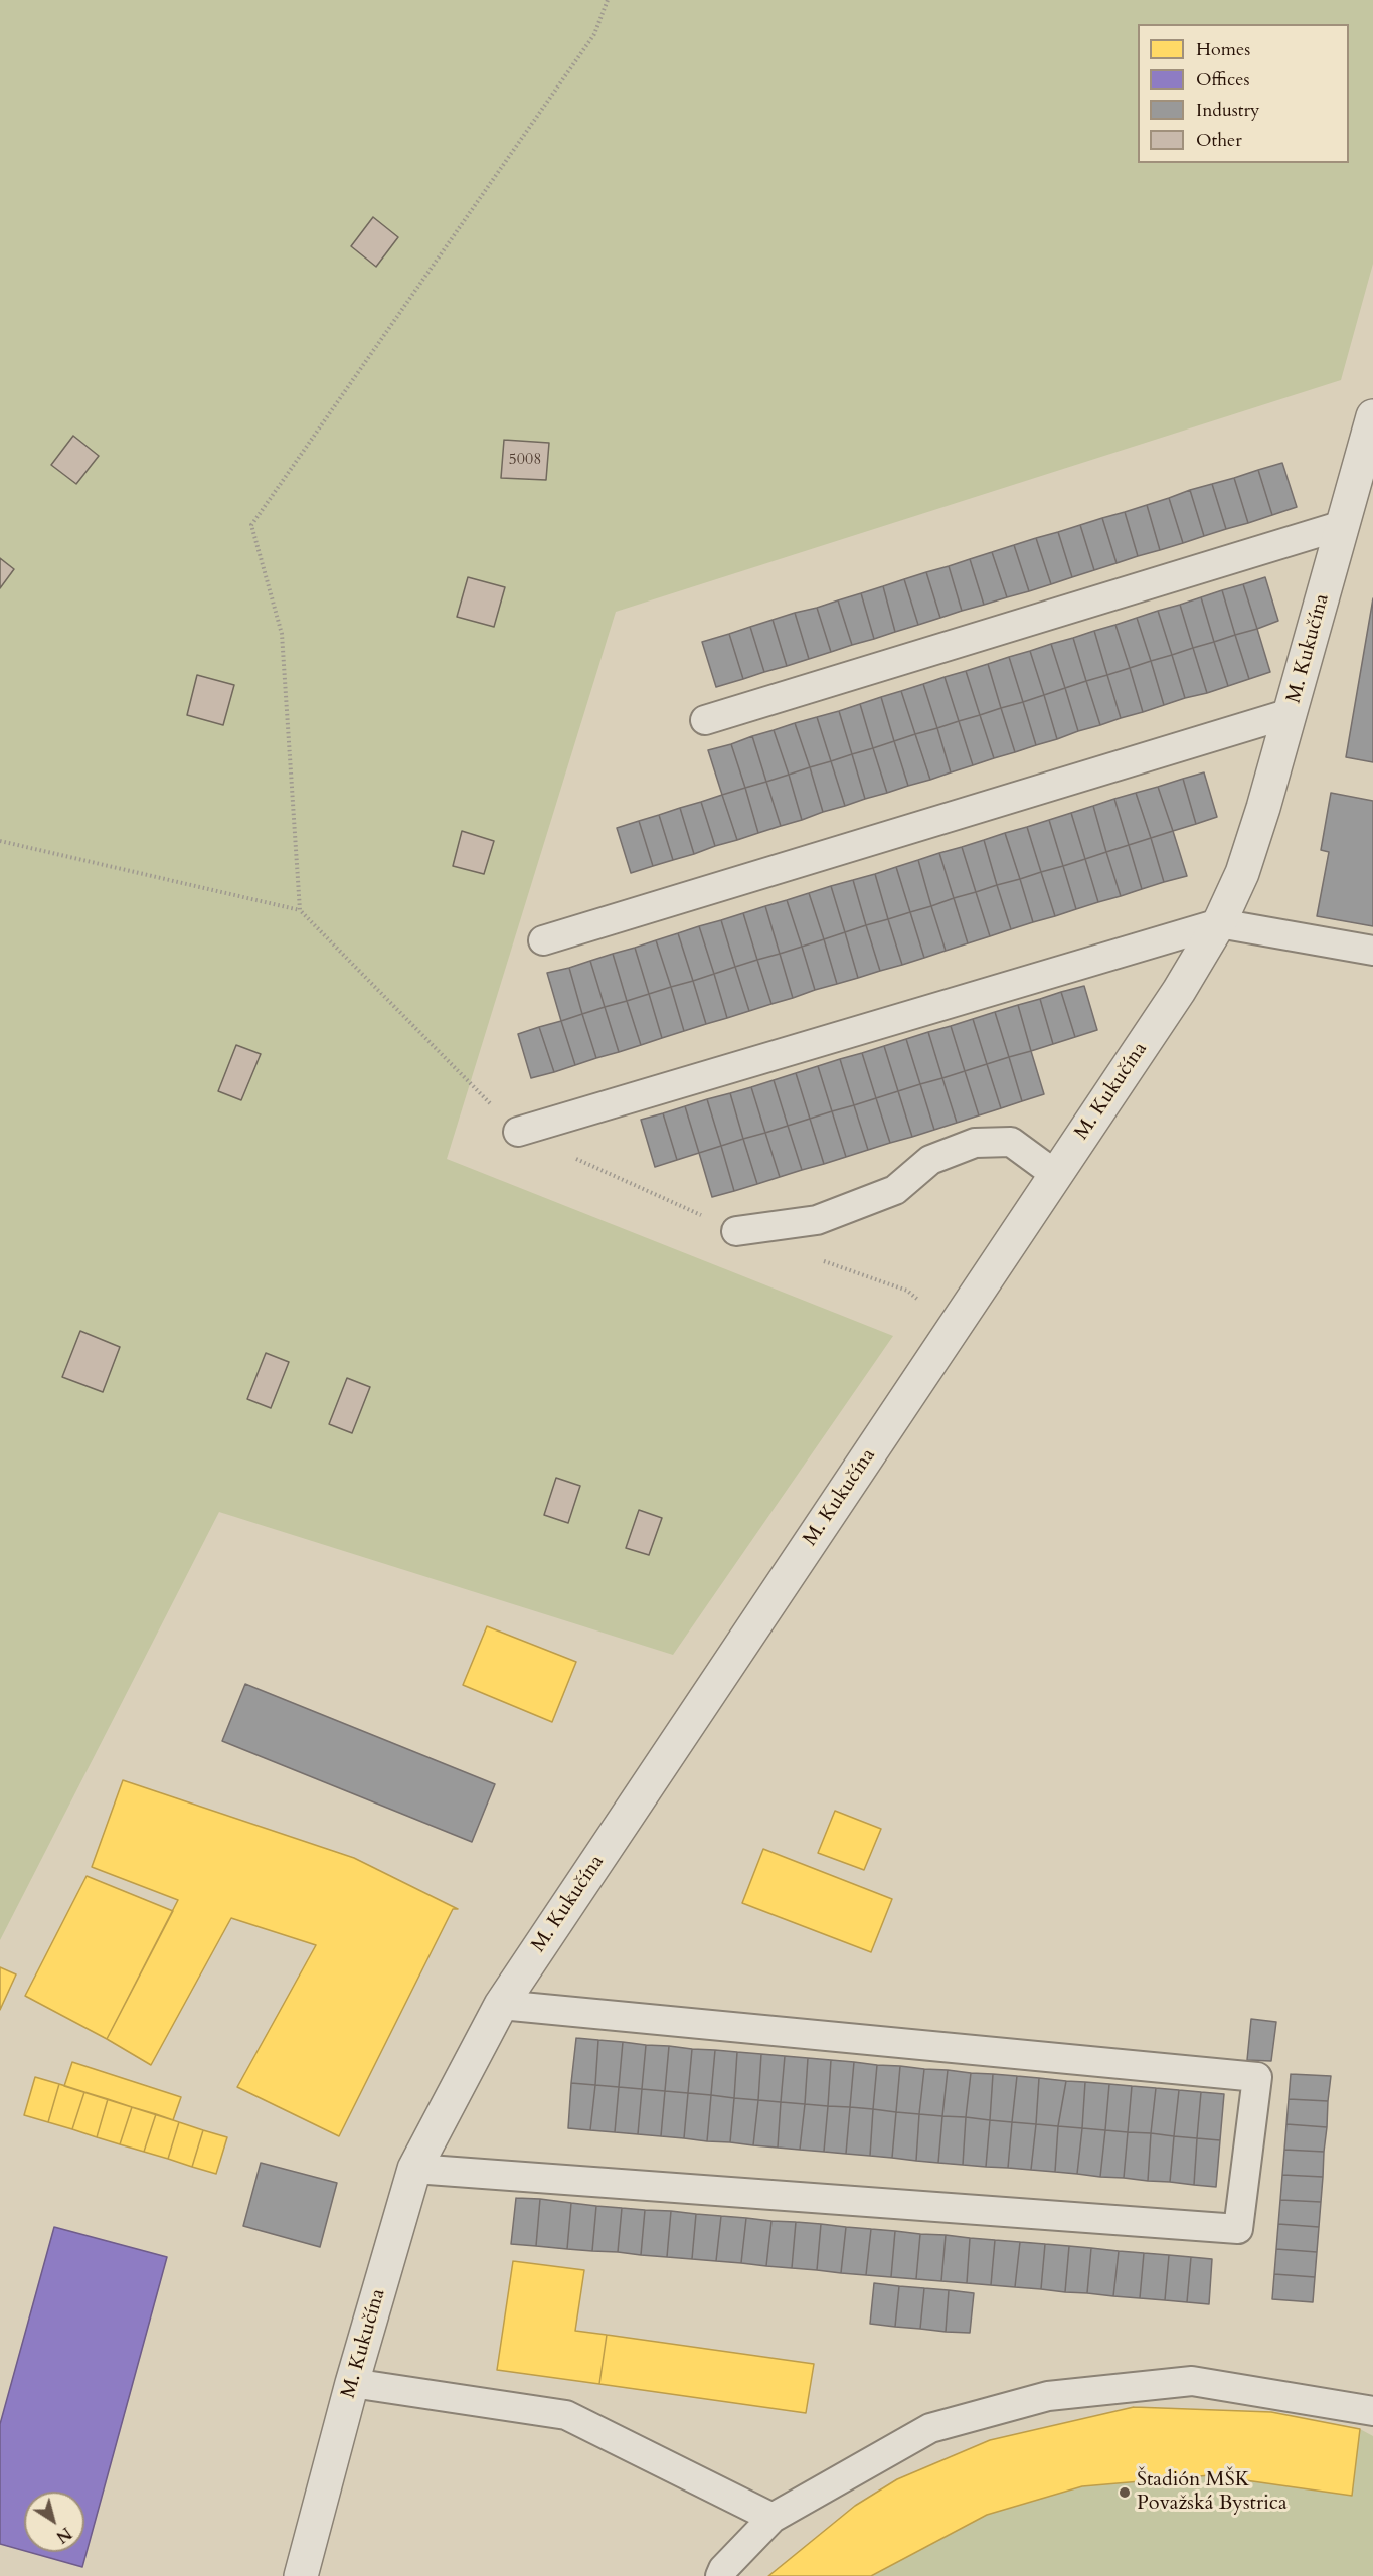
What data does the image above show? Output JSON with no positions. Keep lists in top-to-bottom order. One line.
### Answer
{"streets":{"street":["M. Kukučína"]},"places":["Štadión MŠK Považská Bystrica"],"house_numbers":["5008"],"legend":["Homes","Offices","Industry","Other"],"north":"bottom right"}
